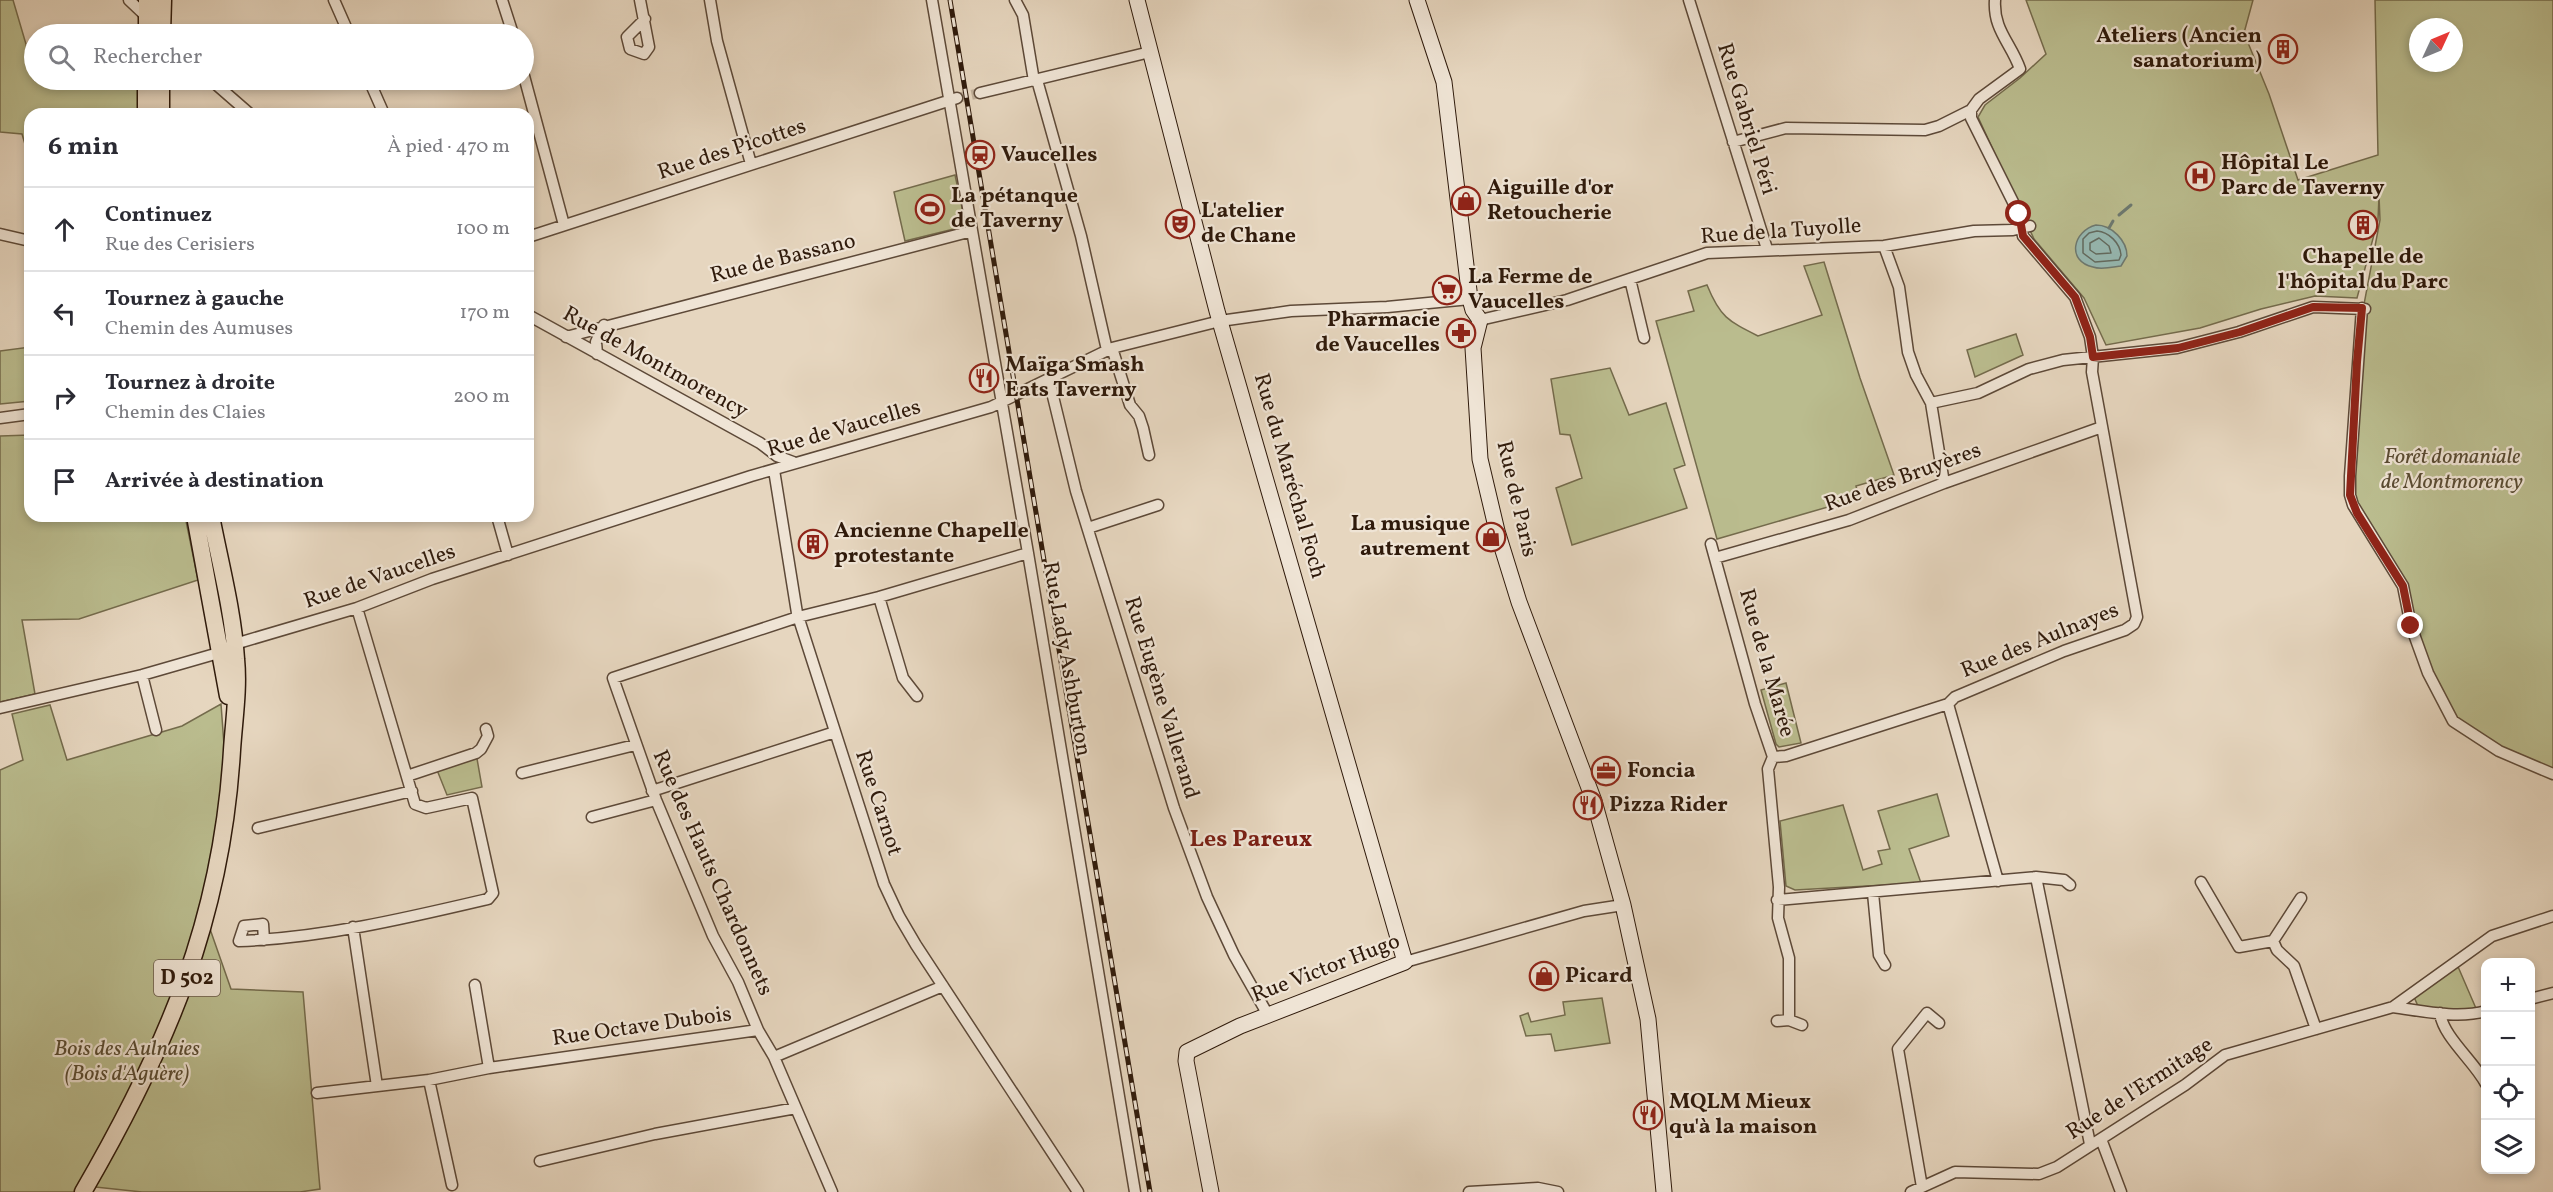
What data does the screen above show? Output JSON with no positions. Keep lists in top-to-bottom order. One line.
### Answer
{"streets":{"main road":["D 502"],"street":["Rue Gabriel Péri","Rue des Picottes","Rue de la Tuyolle","Rue de Bassano","Rue de Montmorency","Rue de Vaucelles","Rue du Maréchal Foch","Rue des Bruyères","Rue de Paris","Rue des Aulnayes","Rue Lady Ashburton","Rue de la Marée","Rue Eugène Vallerand","Rue Carnot","Rue des Hauts Chardonnets","Rue Victor Hugo","Rue Octave Dubois","Rue de l'Ermitage"]},"crossings":[["Rue Gabriel Péri","Rue de la Tuyolle"],["Rue des Picottes","Rue Lady Ashburton"],["Rue de la Tuyolle","Rue de Paris"],["Rue de la Tuyolle","Rue des Aulnayes"],["Rue de Bassano","Rue de Montmorency"],["Rue de Bassano","Rue Lady Ashburton"],["Rue de Montmorency","Rue de Vaucelles"],["Rue de Vaucelles","Rue du Maréchal Foch"],["Rue de Vaucelles","Rue Lady Ashburton"],["Rue de Vaucelles","Rue Eugène Vallerand"],["Rue de Vaucelles","Rue Carnot"],["Rue de Vaucelles","D 502"],["Rue du Maréchal Foch","Rue Victor Hugo"],["Rue des Bruyères","Rue des Aulnayes"],["Rue des Bruyères","Rue de la Marée"],["Rue de Paris","Rue Victor Hugo"],["Rue Lady Ashburton","Rue des Hauts Chardonnets"],["Rue Eugène Vallerand","Rue Victor Hugo"],["Rue Carnot","Rue des Hauts Chardonnets"],["Rue des Hauts Chardonnets","Rue Octave Dubois"]],"districts":["Les Pareux"],"parks":["Forêt domaniale de Montmorency","Bois des Aulnaies (Bois d'Aguère)"],"places":{"building":["Ateliers (Ancien sanatorium)","Chapelle de l'hôpital du Parc","Ancienne Chapelle protestante"],"station":["Vaucelles"],"hospital":["Hôpital Le Parc de Taverny"],"shop":["Aiguille d'or Retoucherie","La musique autrement","Picard"],"sports":["La pétanque de Taverny"],"theatre":["L'atelier de Chane"],"supermarket":["La Ferme de Vaucelles"],"pharmacy":["Pharmacie de Vaucelles"],"restaurant":["Maïga Smash Eats Taverny","Pizza Rider","MQLM Mieux qu'à la maison"],"office":["Foncia"]},"north":"top right","page":{"search":"Rechercher","heading":["6 min","À pied · 470 m"],"list":[["Continuez","Rue des Cerisiers","100 m"],["Tournez à gauche","Chemin des Aumuses","170 m"],["Tournez à droite","Chemin des Claies","200 m"],"Arrivée à destination"],"map_buttons":["+","−"]}}
